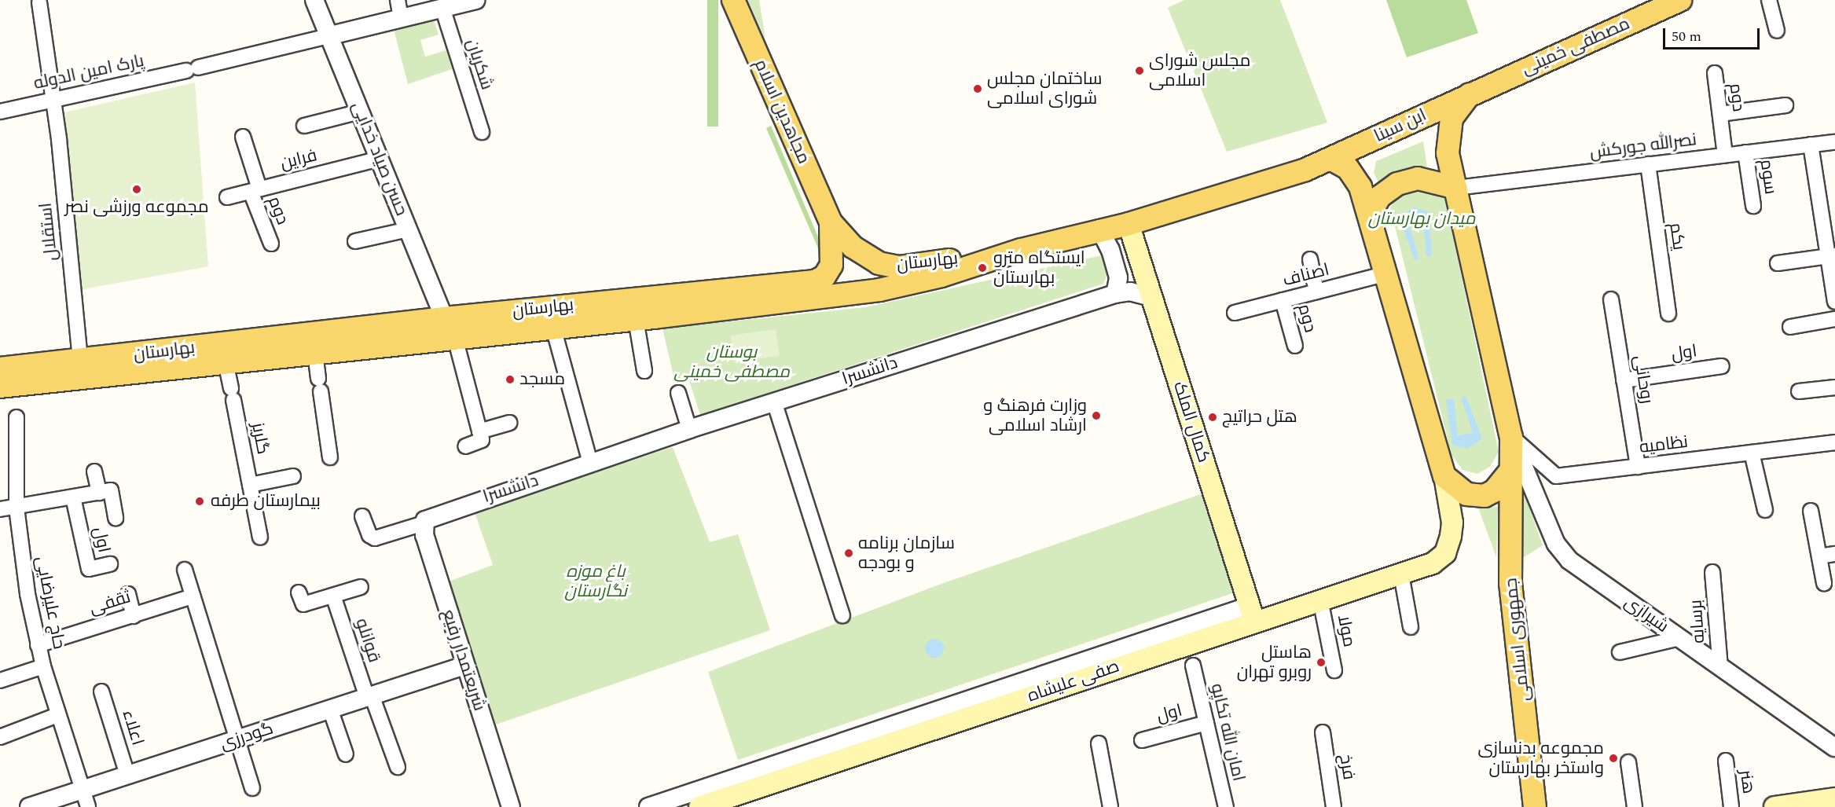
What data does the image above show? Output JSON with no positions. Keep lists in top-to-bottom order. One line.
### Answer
{"streets":{"main road":["مصطفی خمینی","مجاهدین اسلام","ابن سینا","بهارستان","کمال الملک","جمهوری اسلامی","صفی علیشاه"],"street":["شکریان","پارک امین الدوله","دوم","نصرالله جورکش","حسن صیاد خدایی","فراین","سوم","استقلال","یکم","اصناف","اول","دانشسرا","روحانی","گلریز","نظامیه","حاج علیرضایی","ثقفی","شیرازی","برسایه","مولا","قوانلو","شریعتمدار رفیع","اعلاء","امان الله تکاپو","گودرزی","فرخ","هنر"]},"crossings":[["مصطفی خمینی","ابن سینا"],["پارک امین الدوله","حسن صیاد خدایی"],["پارک امین الدوله","استقلال"],["دوم","نصرالله جورکش"],["دوم","فراین"],["دوم","اصناف"],["مجاهدین اسلام","بهارستان"],["ابن سینا","بهارستان"],["نصرالله جورکش","سوم"],["نصرالله جورکش","یکم"],["حسن صیاد خدایی","فراین"],["حسن صیاد خدایی","بهارستان"],["استقلال","بهارستان"],["بهارستان","کمال الملک"],["بهارستان","گلریز"],["اول","روحانی"],["اول","امان الله تکاپو"],["دانشسرا","کمال الملک"],["دانشسرا","شریعتمدار رفیع"],["روحانی","نظامیه"],["کمال الملک","صفی علیشاه"],["نظامیه","شیرازی"],["حاج علیرضایی","ثقفی"],["حاج علیرضایی","گودرزی"],["شیرازی","برسایه"],["مولا","صفی علیشاه"],["قوانلو","گودرزی"],["شریعتمدار رفیع","گودرزی"],["اعلاء","گودرزی"]],"parks":["میدان بهارستان","بوستان مصطفی خمینی","باغ موزه نگارستان"],"places":["مجلس شورای اسلامی","ساختمان مجلس شورای اسلامی","مجموعه ورزشی نصر","ایستگاه مترو بهارستان","مسجد","وزارت فرهنگ و ارشاد اسلامی","هتل حراتیج","بیمارستان طرفه","سازمان برنامه و بودجه","هاستل روبرو تهران","مجموعه بدنسازی واستخر بهارستان"],"scale_bar":"50 m"}
